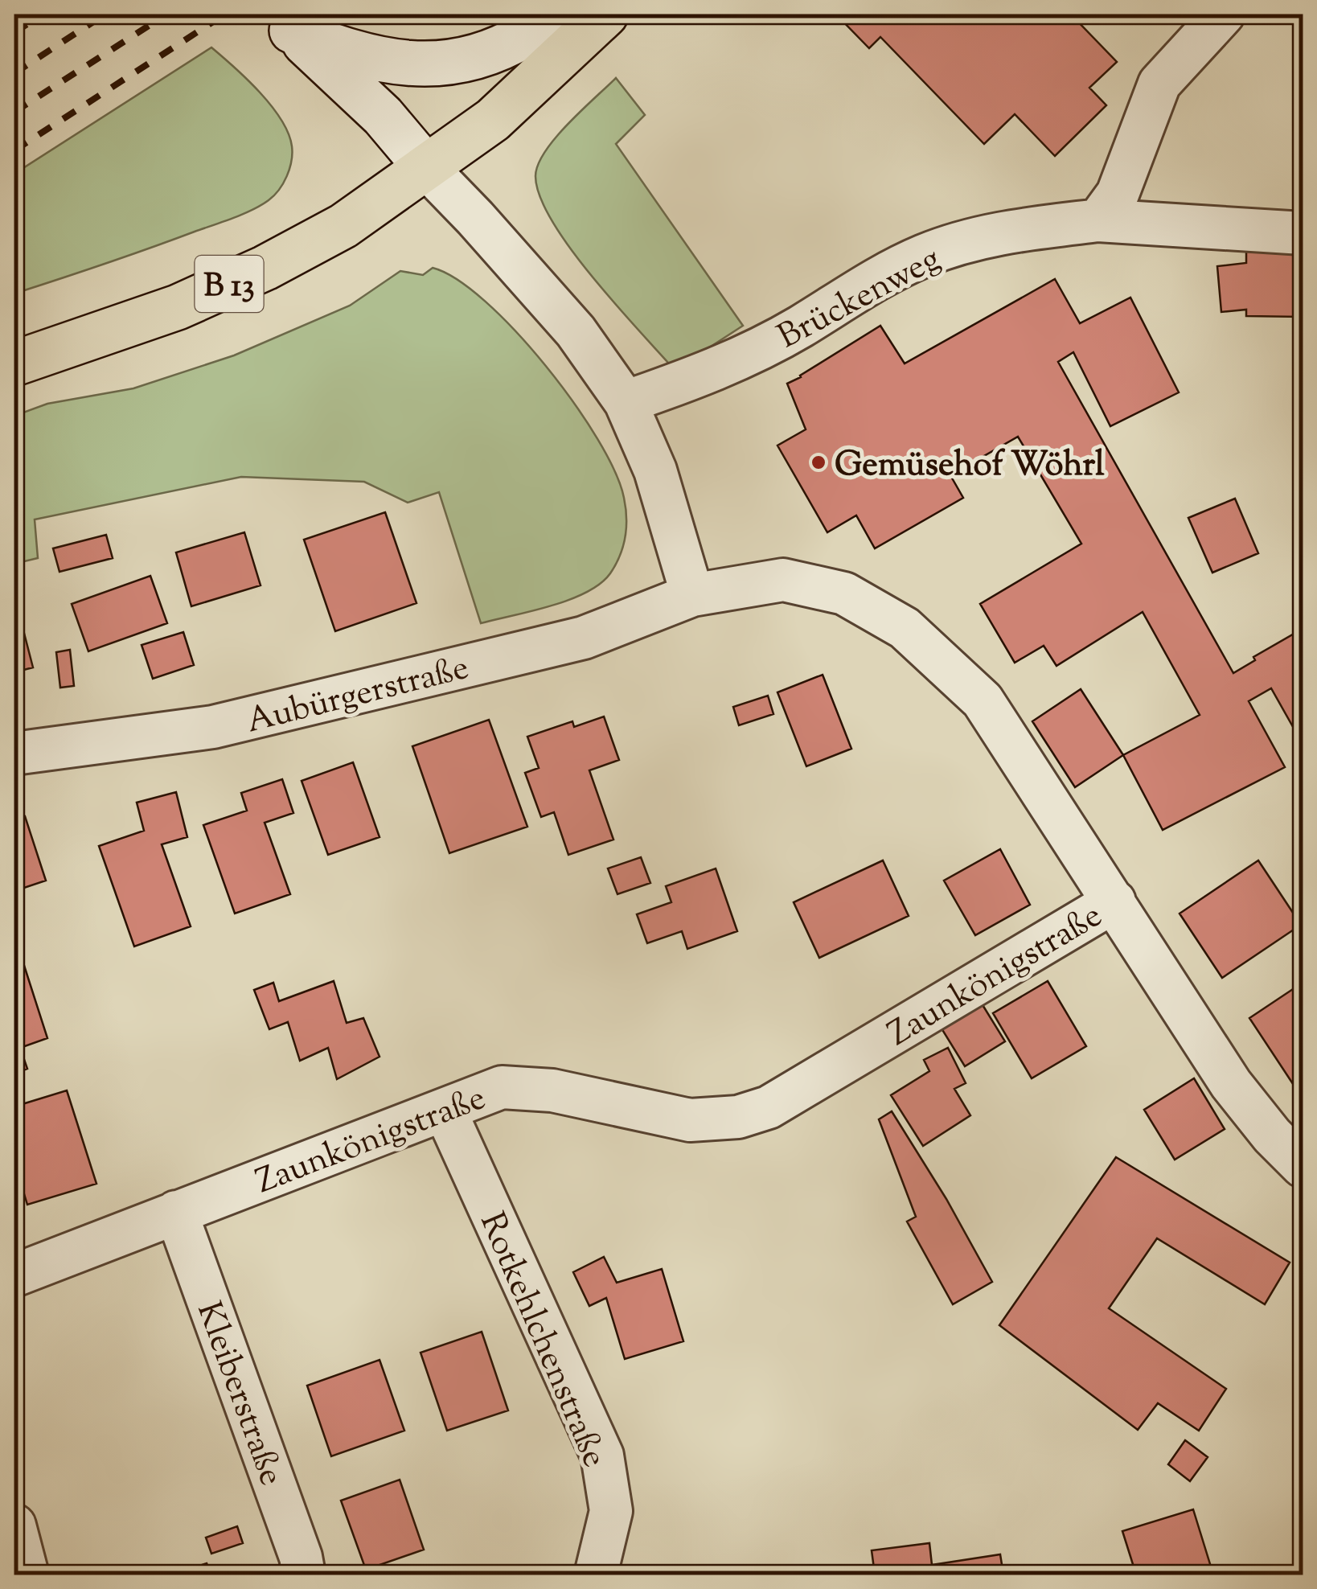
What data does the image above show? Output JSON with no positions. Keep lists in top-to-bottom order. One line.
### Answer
{"streets":{"main road":["B 13"],"street":["Brückenweg","Aubürgerstraße","Zaunkönigstraße","Rotkehlchenstraße","Kleiberstraße"]},"crossings":[["Aubürgerstraße","Zaunkönigstraße"],["Zaunkönigstraße","Rotkehlchenstraße"],["Zaunkönigstraße","Kleiberstraße"]],"places":["Gemüsehof Wöhrl"]}
